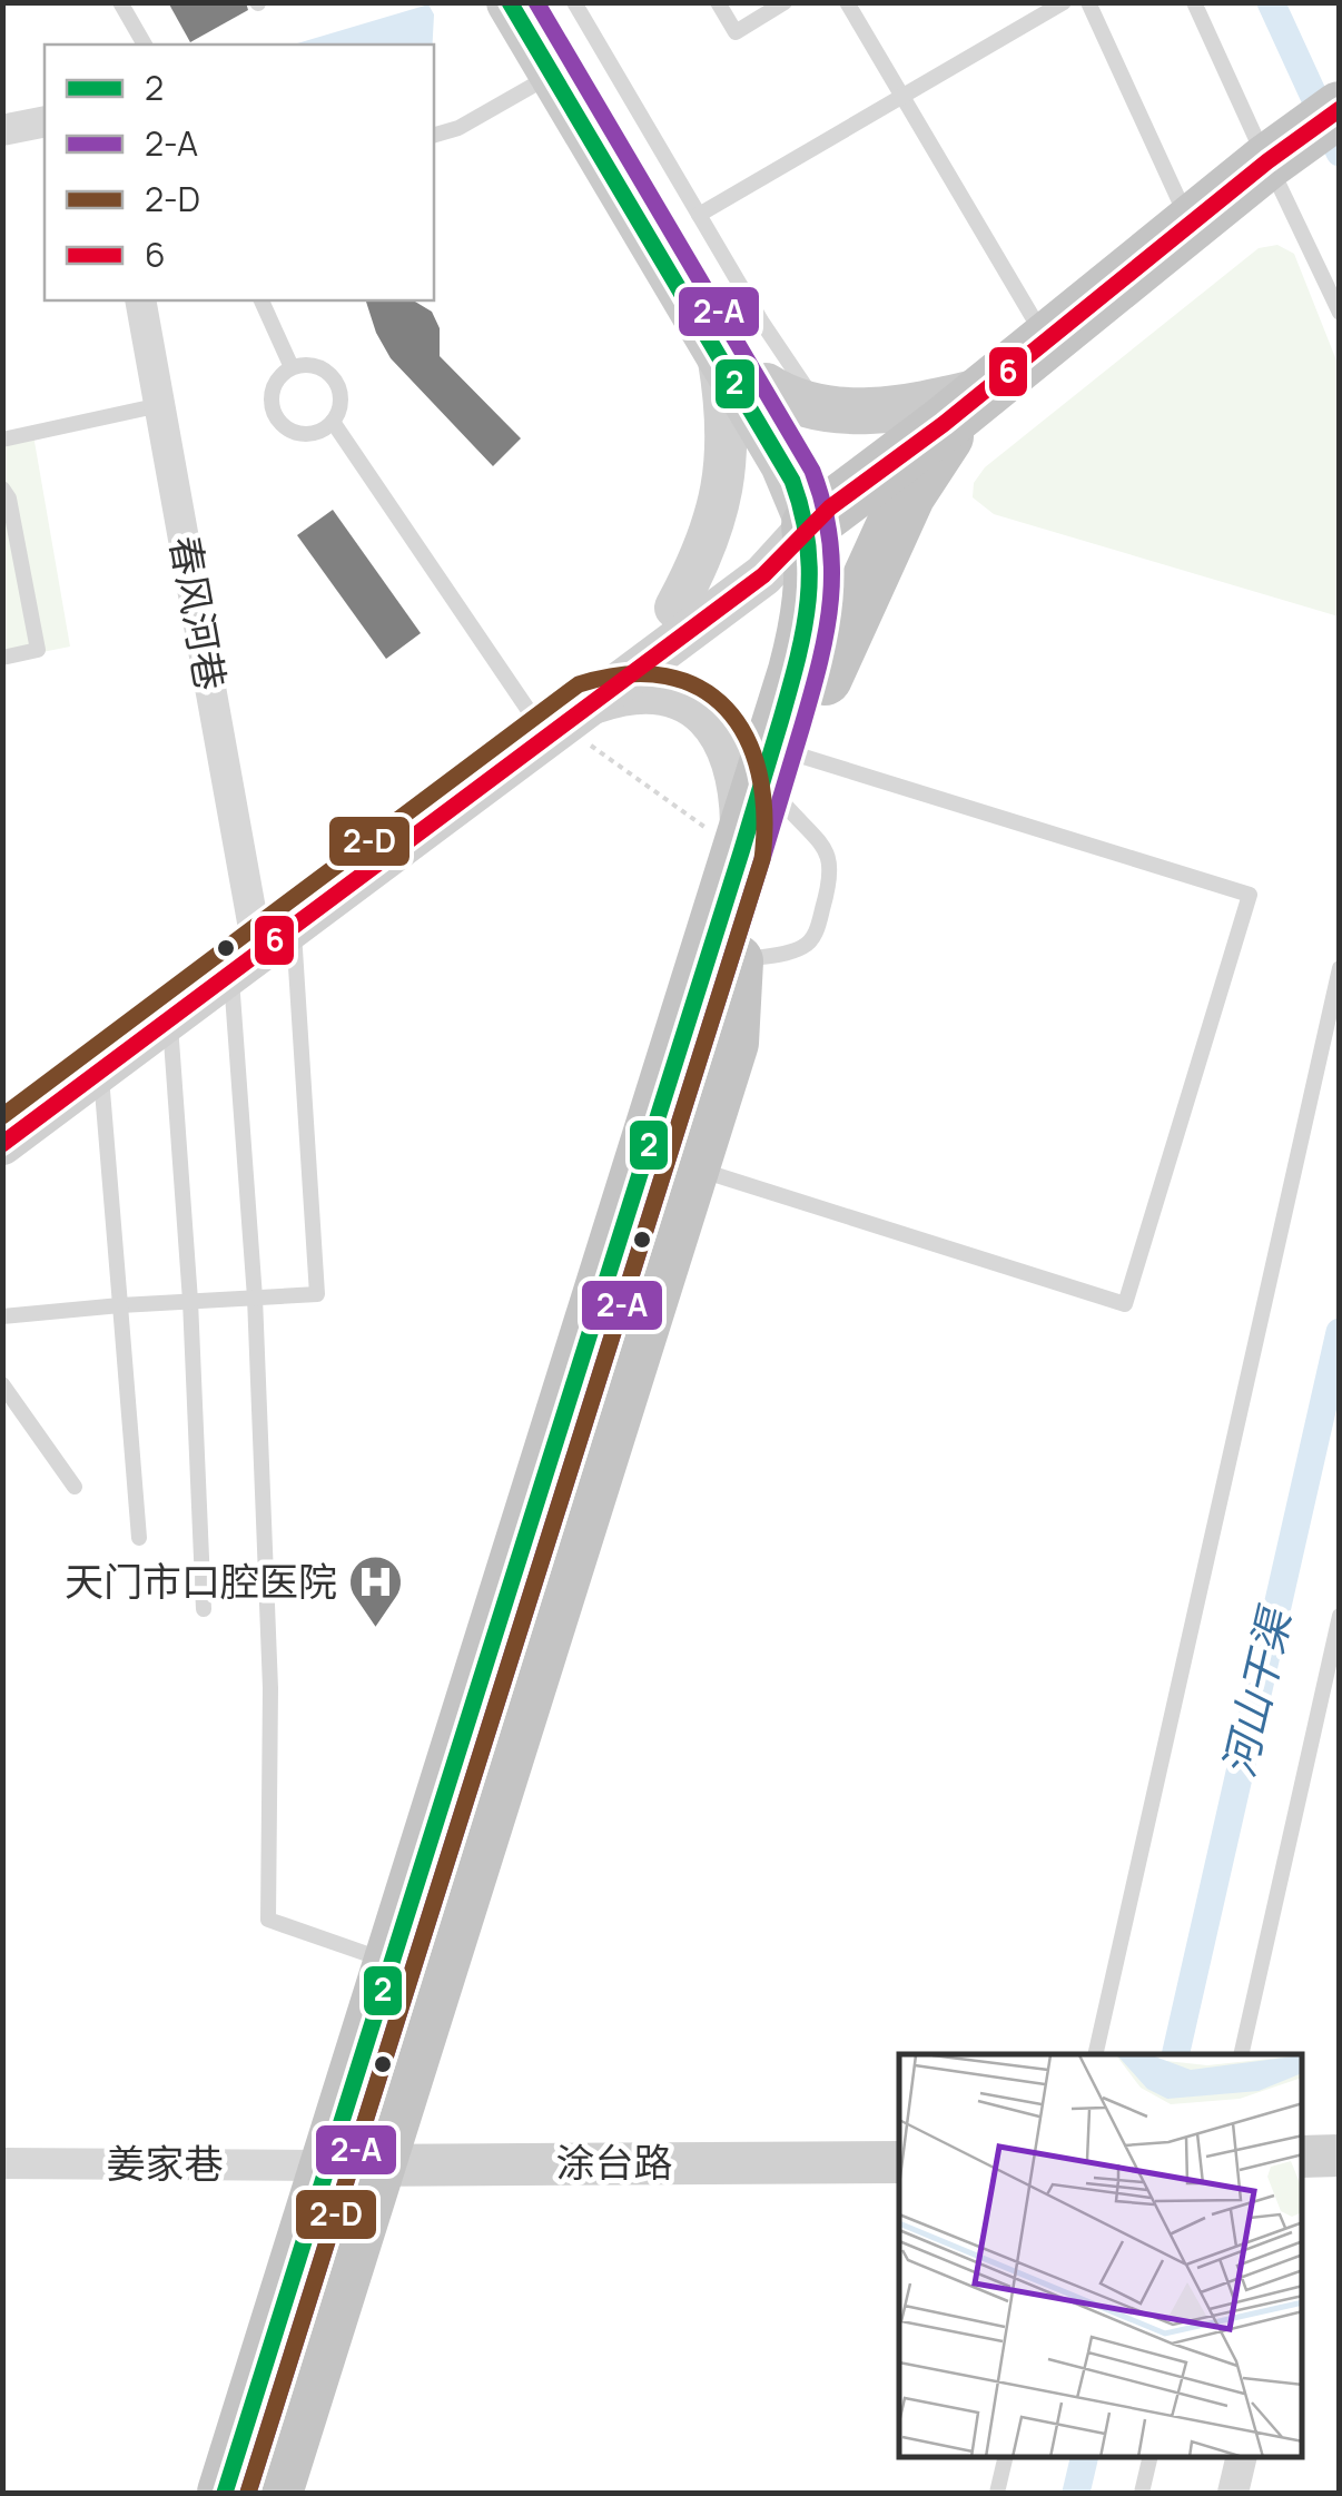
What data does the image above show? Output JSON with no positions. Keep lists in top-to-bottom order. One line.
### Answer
{"streets":{"main road":["涂台路"],"street":["春风河巷","姜家巷"]},"crossings":[["涂台路","姜家巷"]],"water":["河山干渠"],"places":{"hospital":["天门市口腔医院"]},"lines":["transit line 2","transit line 2-A","transit line 6","transit line 2-D"],"legend":["2","2-A","2-D","6"]}
